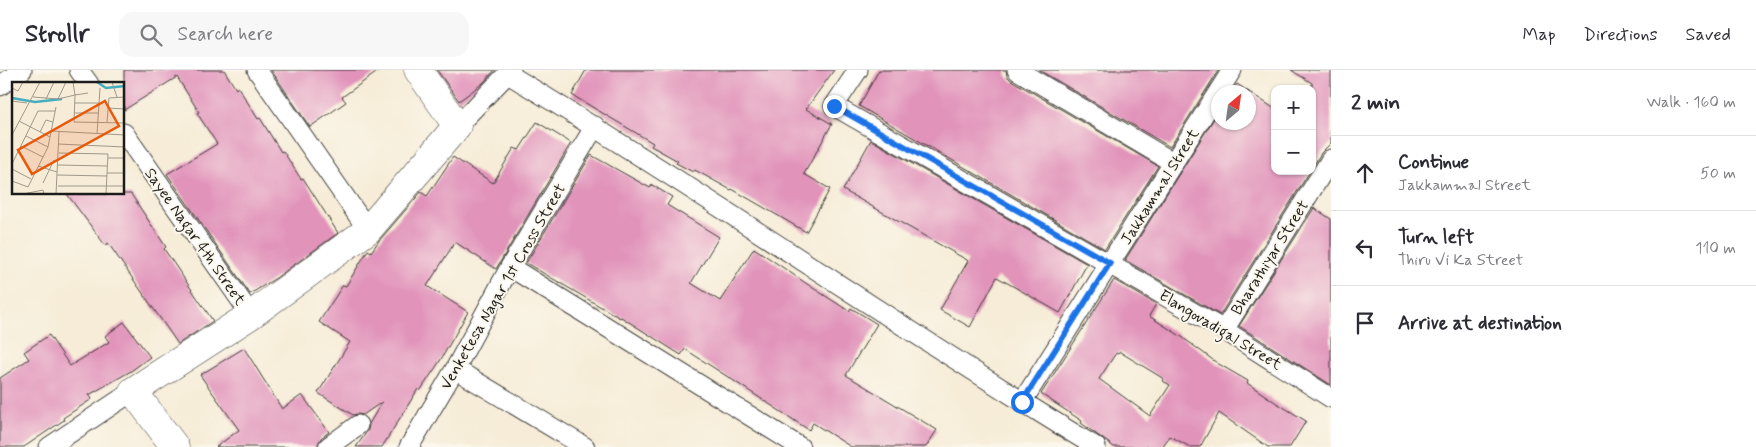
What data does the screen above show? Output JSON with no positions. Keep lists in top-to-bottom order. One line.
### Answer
{"streets":{"street":["Jakkammal Street","Sayee Nagar 4th Street","Bharathiyar Street","Venketesa Nagar 1st Cross Street","Elangovadigal Street"]},"crossings":[["Jakkammal Street","Elangovadigal Street"],["Bharathiyar Street","Elangovadigal Street"]],"north":"top right","page":{"header":"Strollr","search":"Search here","nav":["Map","Directions","Saved"],"heading":["2 min","Walk · 160 m"],"map_buttons":["+","−"],"list":[["Continue","Jakkammal Street","50 m"],["Turn left","Thiru Vi Ka Street","110 m"],"Arrive at destination"]}}
